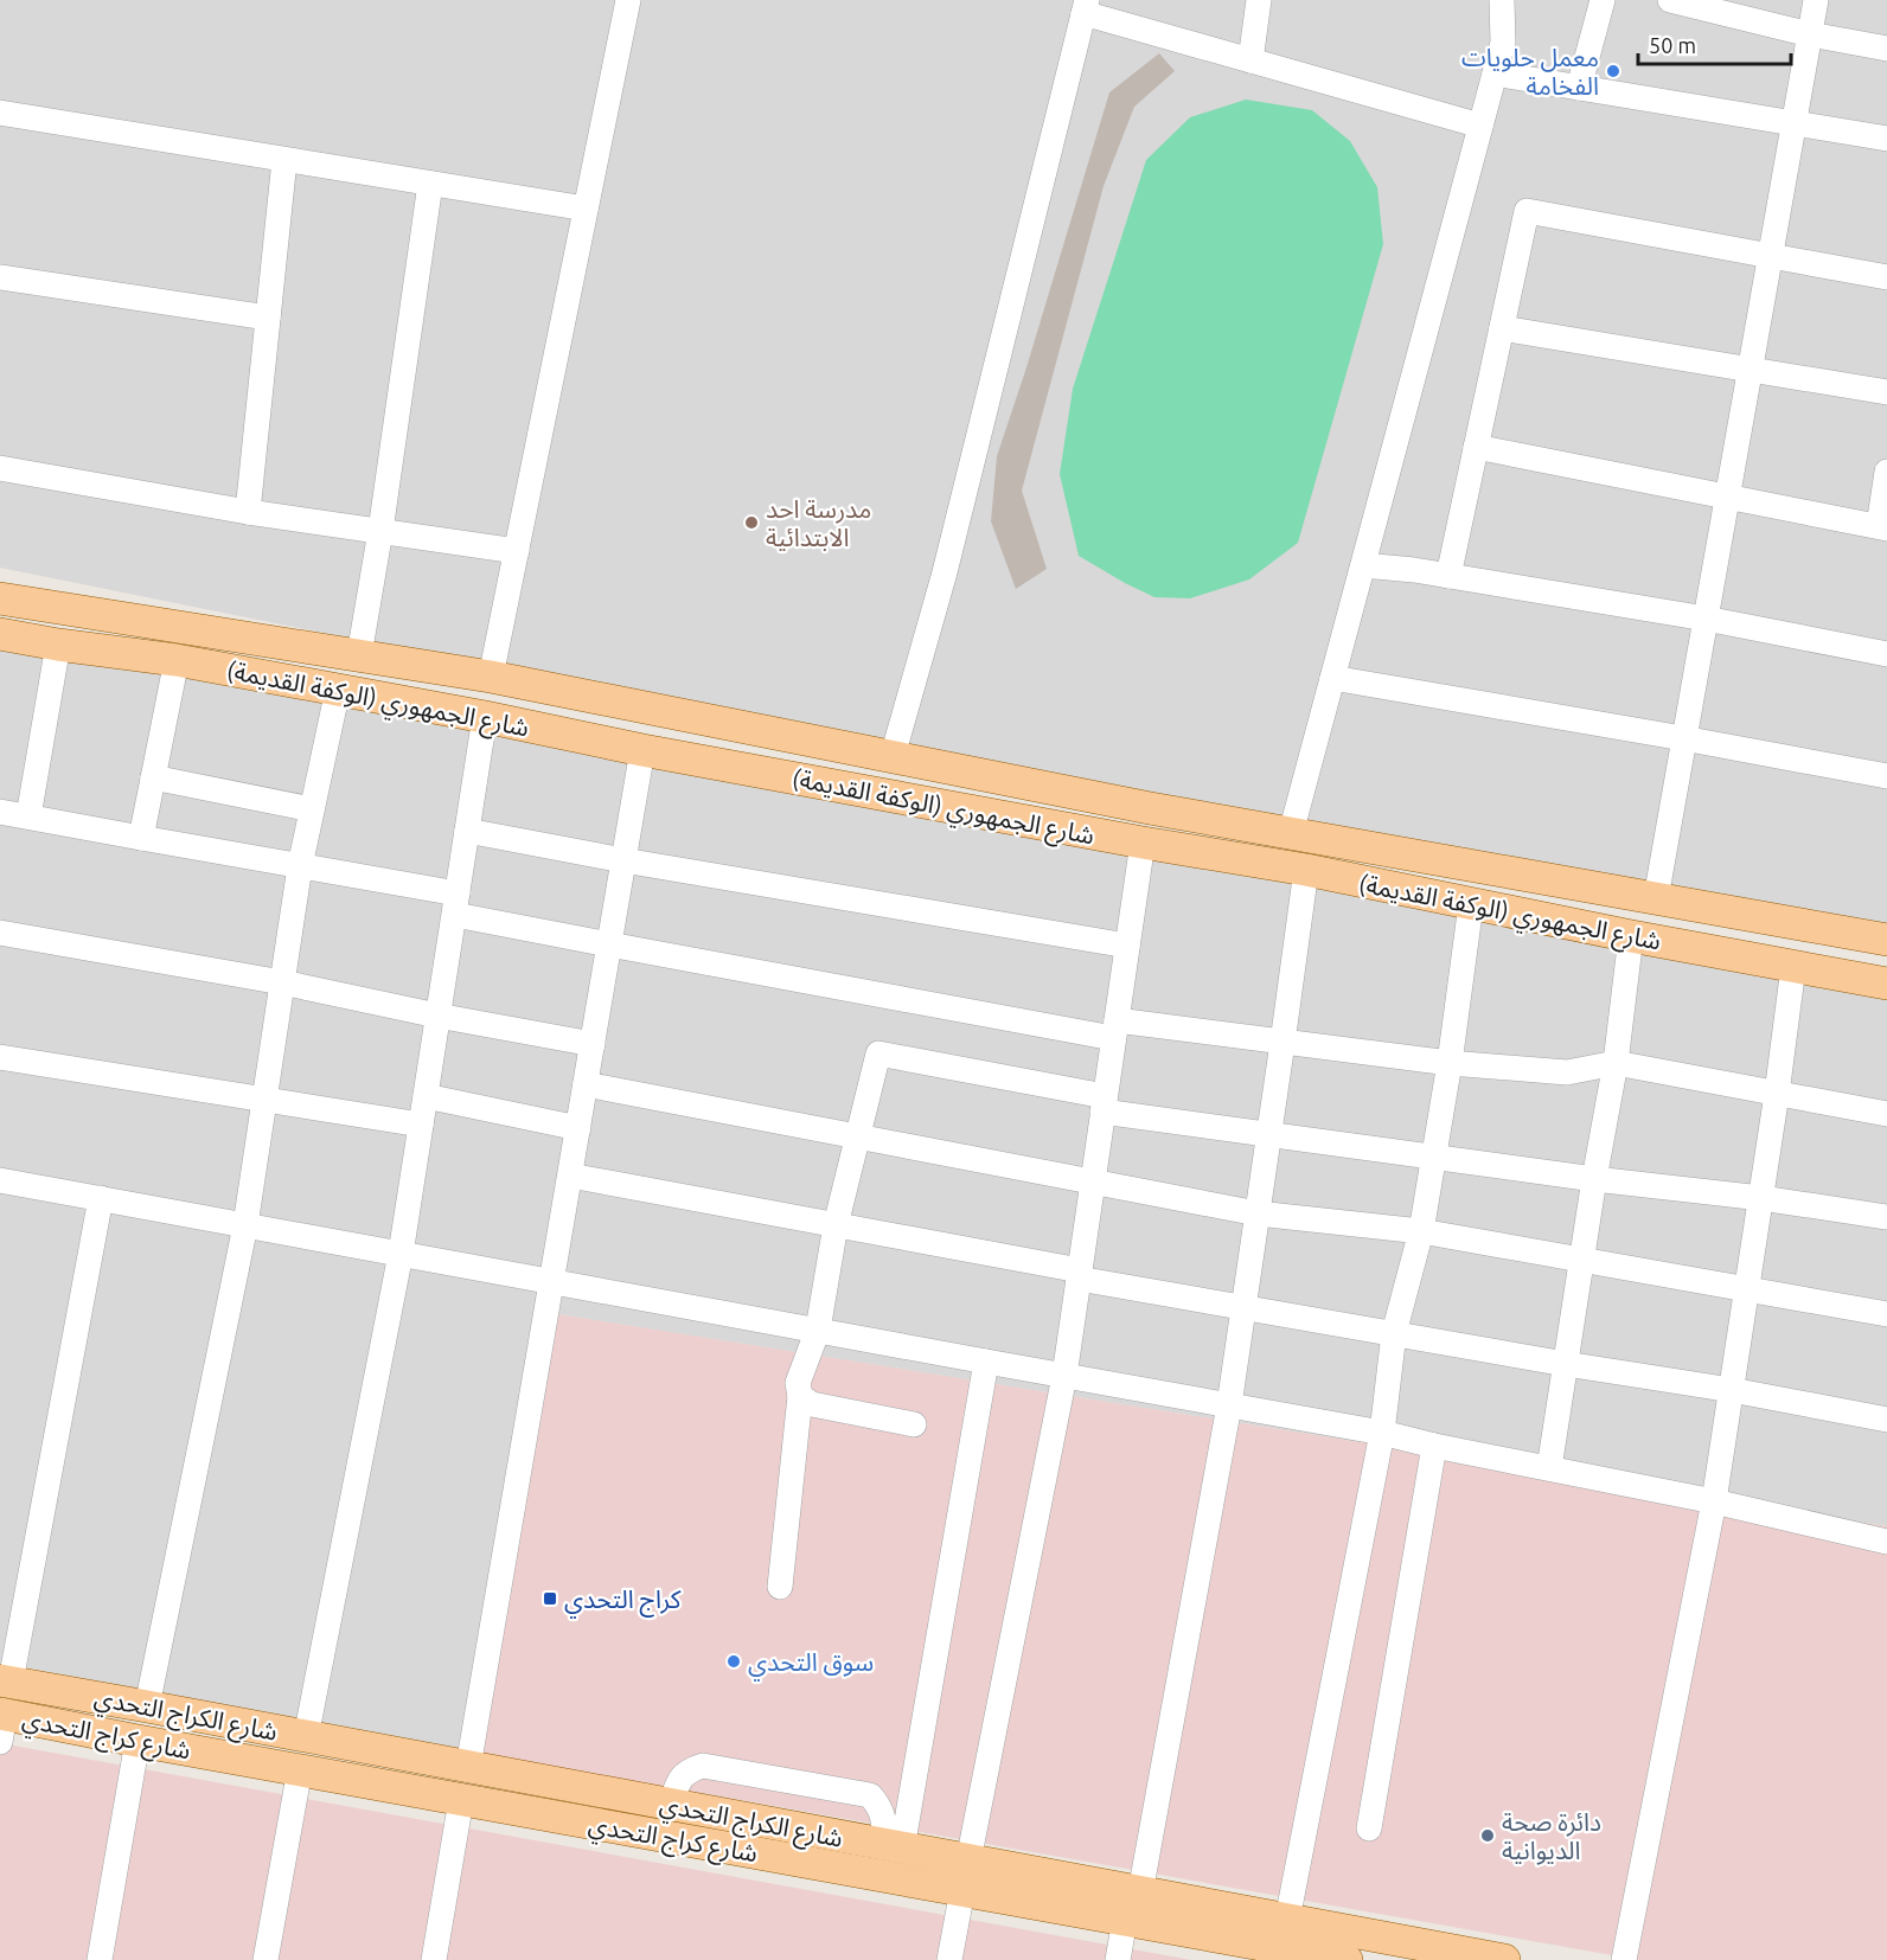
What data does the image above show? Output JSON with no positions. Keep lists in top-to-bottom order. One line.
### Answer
{"streets":{"main road":["شارع الجمهوري (الوكفة القديمة)","شارع الكراج التحدي","شارع كراج التحدي"]},"crossings":[["شارع الكراج التحدي","شارع كراج التحدي"]],"places":{"other":["معمل حلويات الفخامة","مدرسة احد الابتدائية","سوق التحدي","دائرة صحة الديوانية"],"transit":["كراج التحدي"]},"scale_bar":"50 m"}
